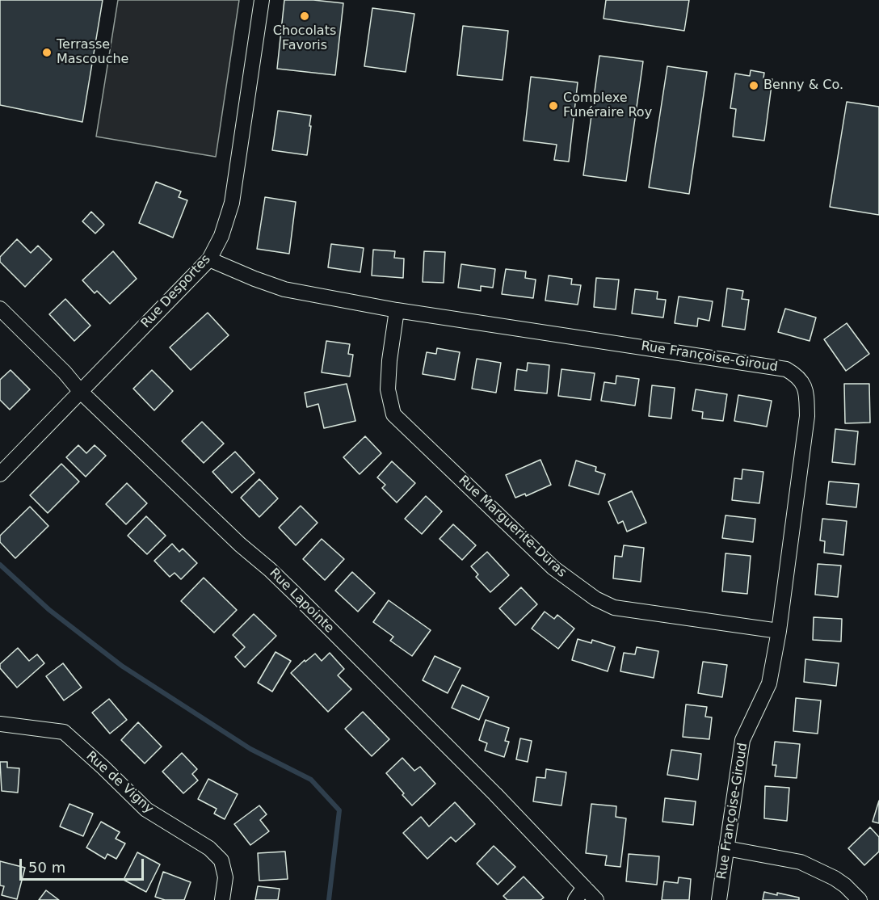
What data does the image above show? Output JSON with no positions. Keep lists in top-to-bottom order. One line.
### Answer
{"streets":{"street":["Rue Desportes","Rue Françoise-Giroud","Rue Marguerite-Duras","Rue Lapointe","Rue de Vigny"]},"crossings":[["Rue Desportes","Rue Françoise-Giroud"],["Rue Desportes","Rue Lapointe"],["Rue Françoise-Giroud","Rue Marguerite-Duras"]],"places":["Chocolats Favoris","Terrasse Mascouche","Benny & Co.","Complexe Funéraire Roy"],"scale_bar":"50 m"}
